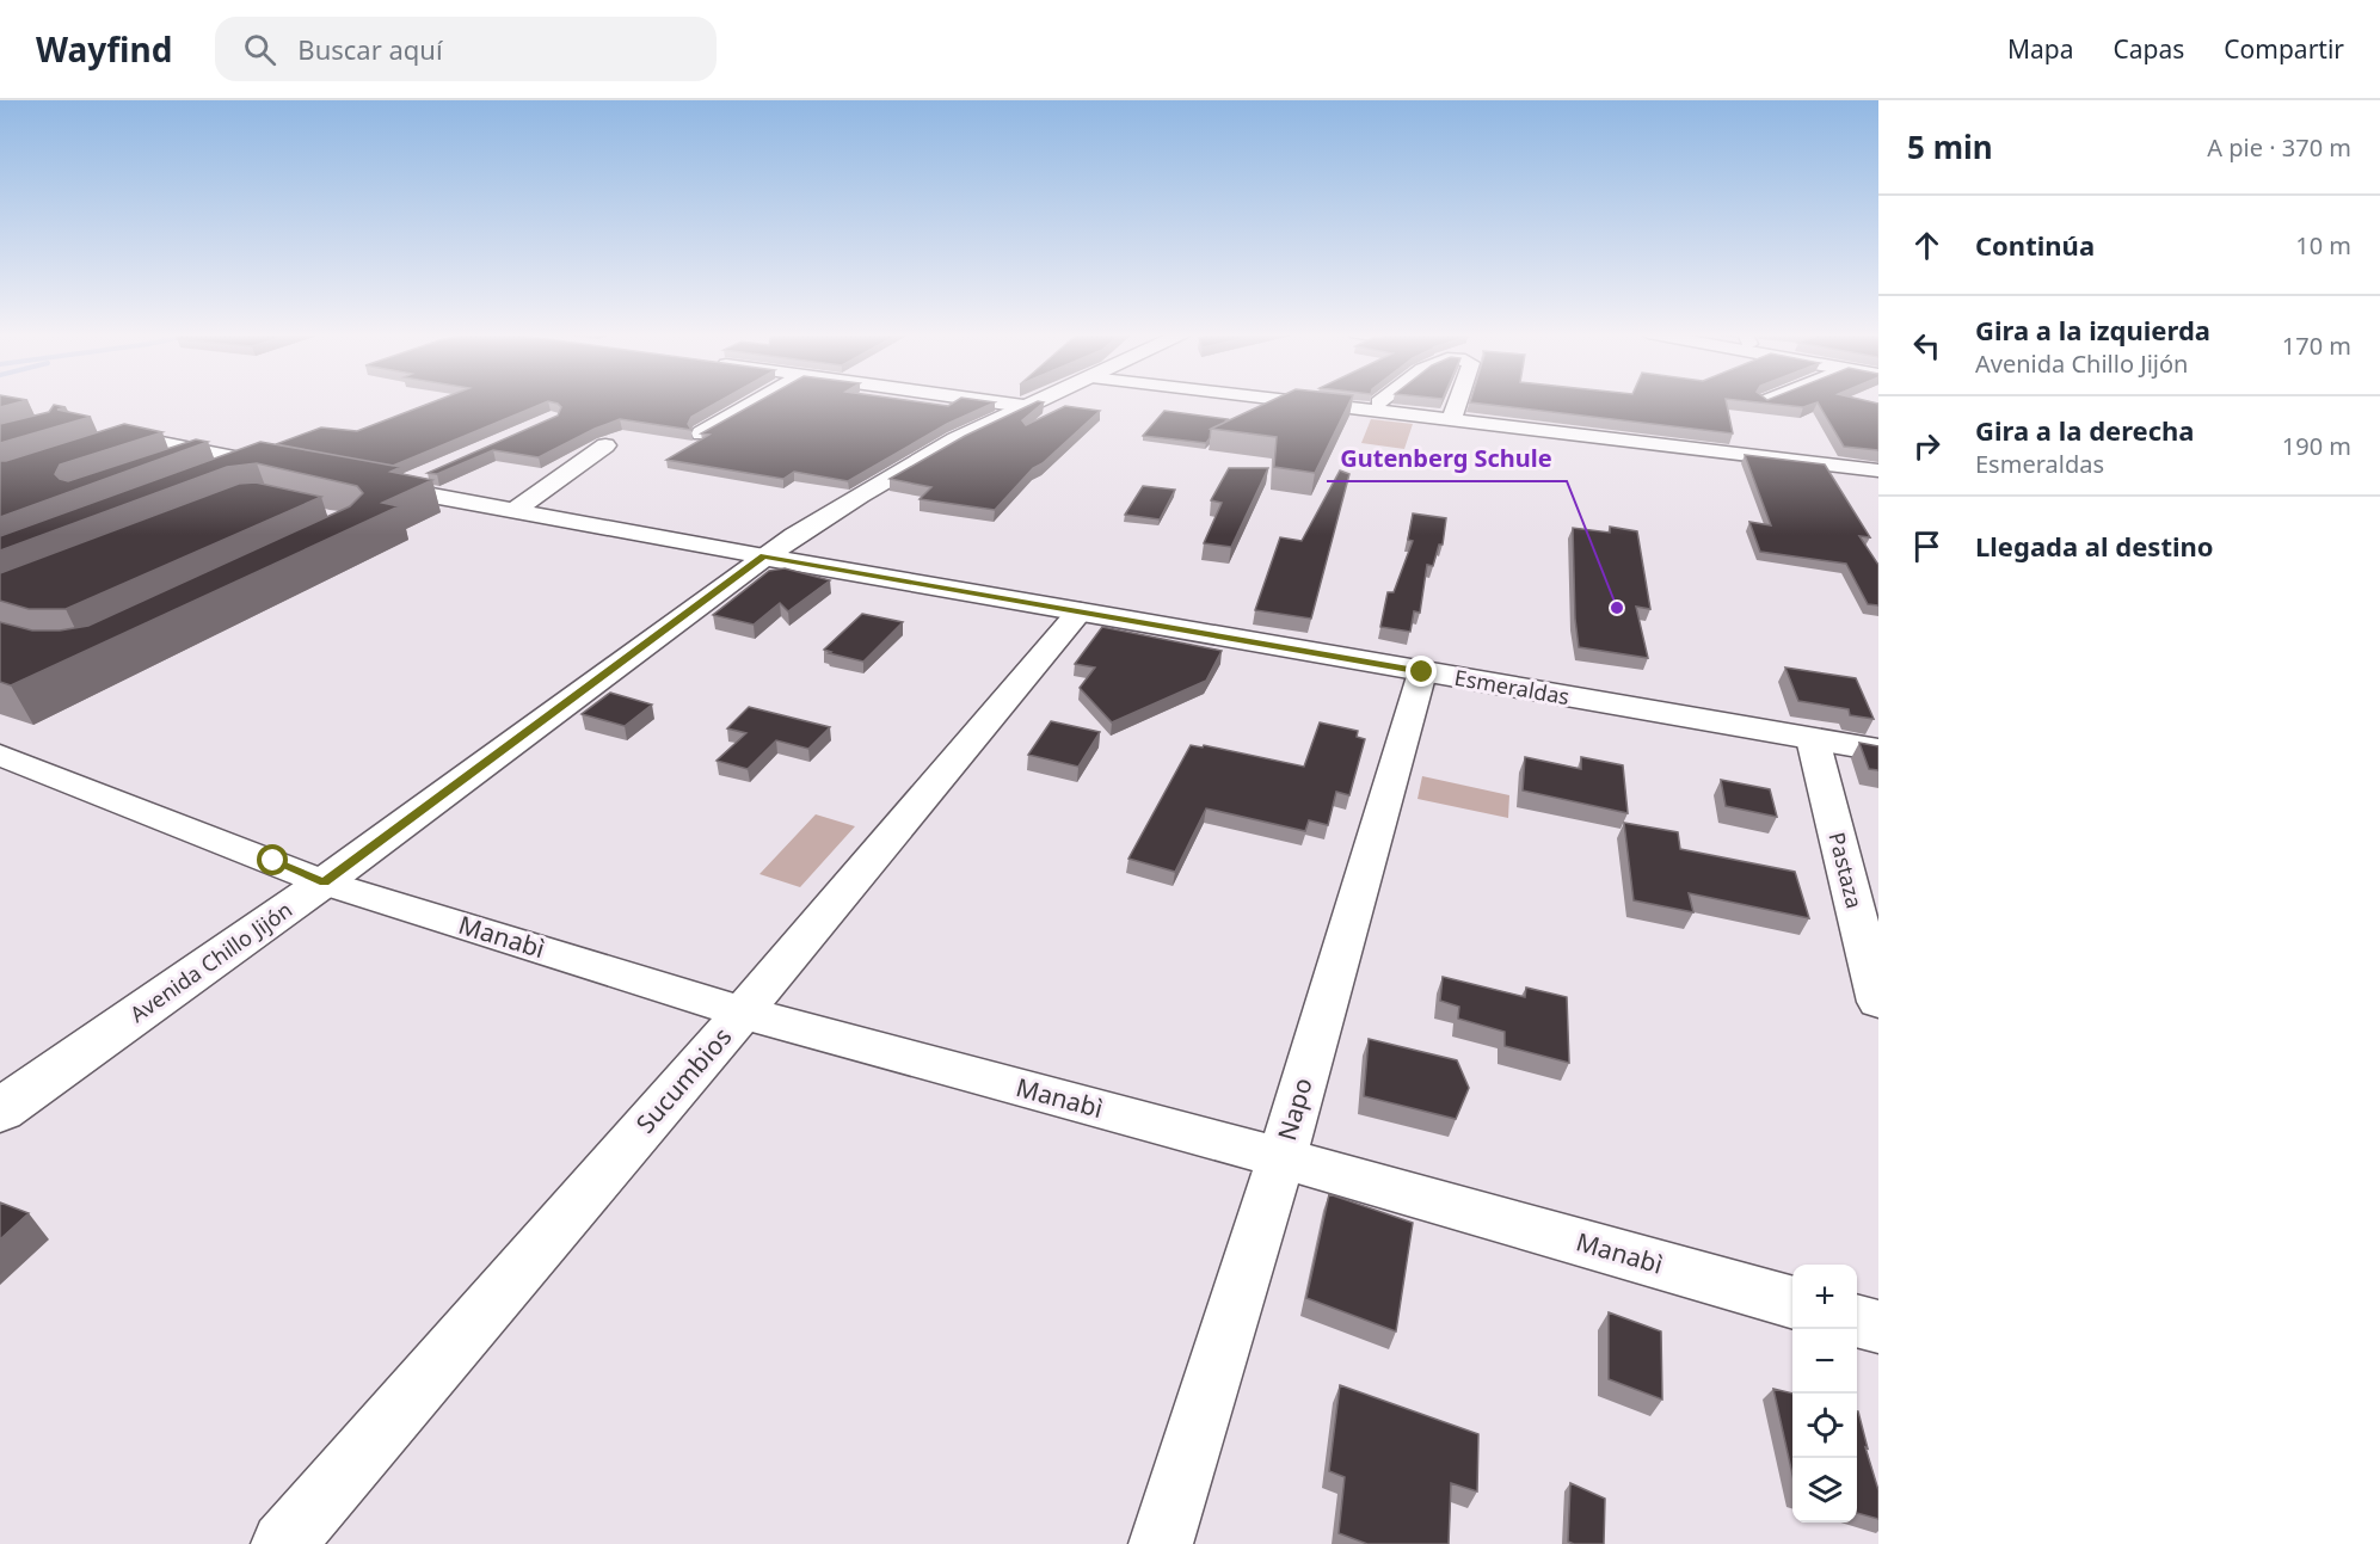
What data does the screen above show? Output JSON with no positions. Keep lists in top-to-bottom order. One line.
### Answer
{"streets":{"street":["Esmeraldas","Pastaza","Manabì","Avenida Chillo Jijón","Sucumbios","Napo"]},"crossings":[["Esmeraldas","Pastaza"],["Esmeraldas","Avenida Chillo Jijón"],["Esmeraldas","Sucumbios"],["Esmeraldas","Napo"],["Manabì","Avenida Chillo Jijón"],["Manabì","Sucumbios"],["Manabì","Napo"]],"places":["Gutenberg Schule"],"page":{"header":"Wayfind","search":"Buscar aquí","nav":["Mapa","Capas","Compartir"],"heading":["5 min","A pie · 370 m"],"list":[["Continúa","10 m"],["Gira a la izquierda","Avenida Chillo Jijón","170 m"],["Gira a la derecha","Esmeraldas","190 m"],"Llegada al destino"],"map_buttons":["+","−"]}}
